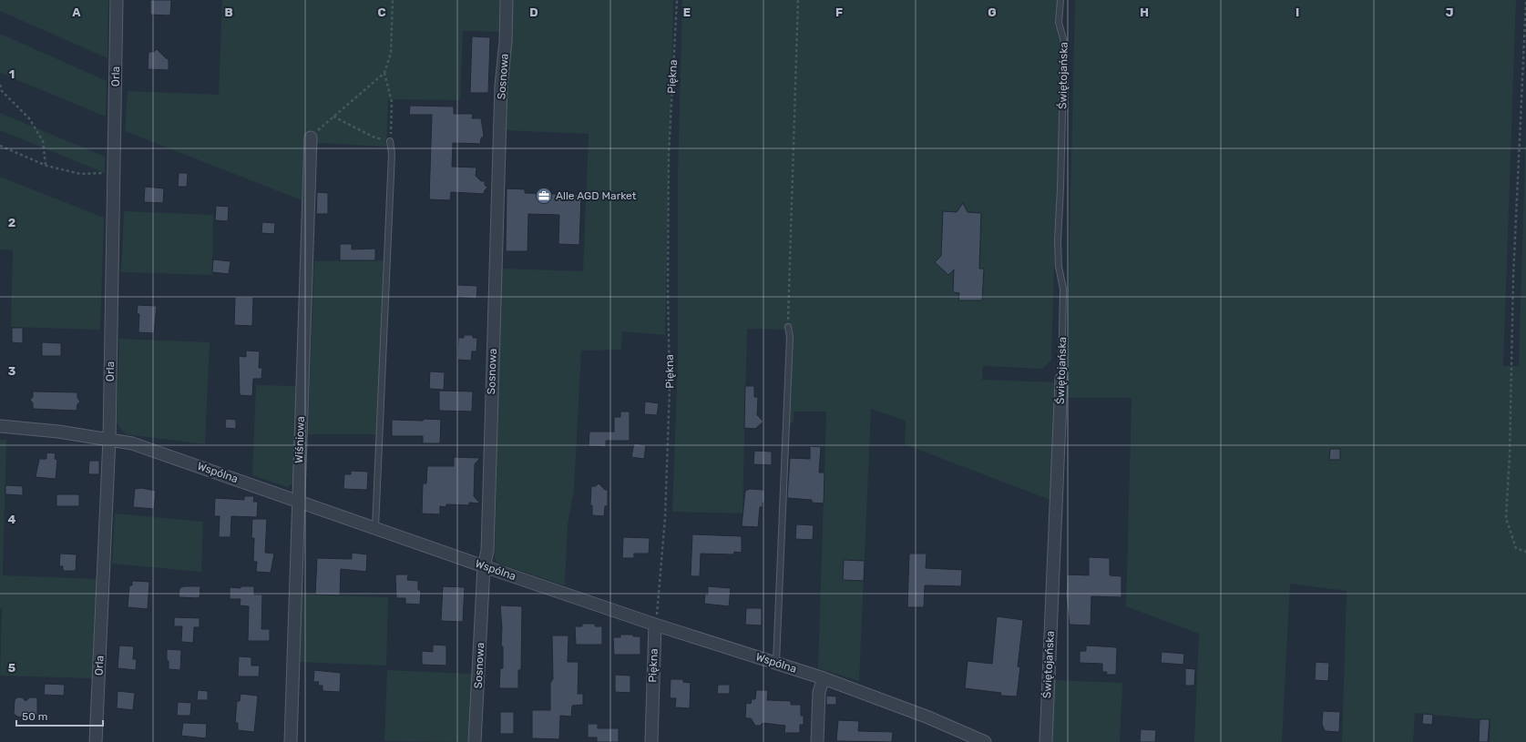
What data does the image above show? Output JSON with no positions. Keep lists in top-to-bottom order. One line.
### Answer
{"streets":{"street":["Świętojańska","Orla","Sosnowa","Piękna","Wiśniowa","Wspólna"]},"crossings":[["Orla","Wspólna"],["Sosnowa","Wspólna"],["Piękna","Wspólna"],["Wiśniowa","Wspólna"]],"places":{"office":["Alle AGD Market"]},"scale_bar":"50 m","grid":{"columns":["A","B","C","D","E","F","G","H","I","J"],"rows":["1","2","3","4","5"]}}
